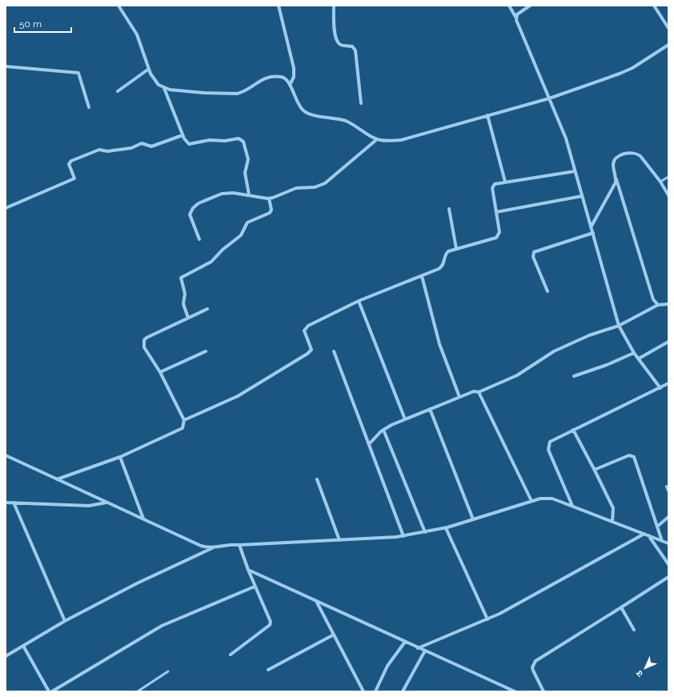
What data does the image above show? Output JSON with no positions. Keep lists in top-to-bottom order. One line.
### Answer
{"scale_bar":"50 m","north":"bottom left"}
